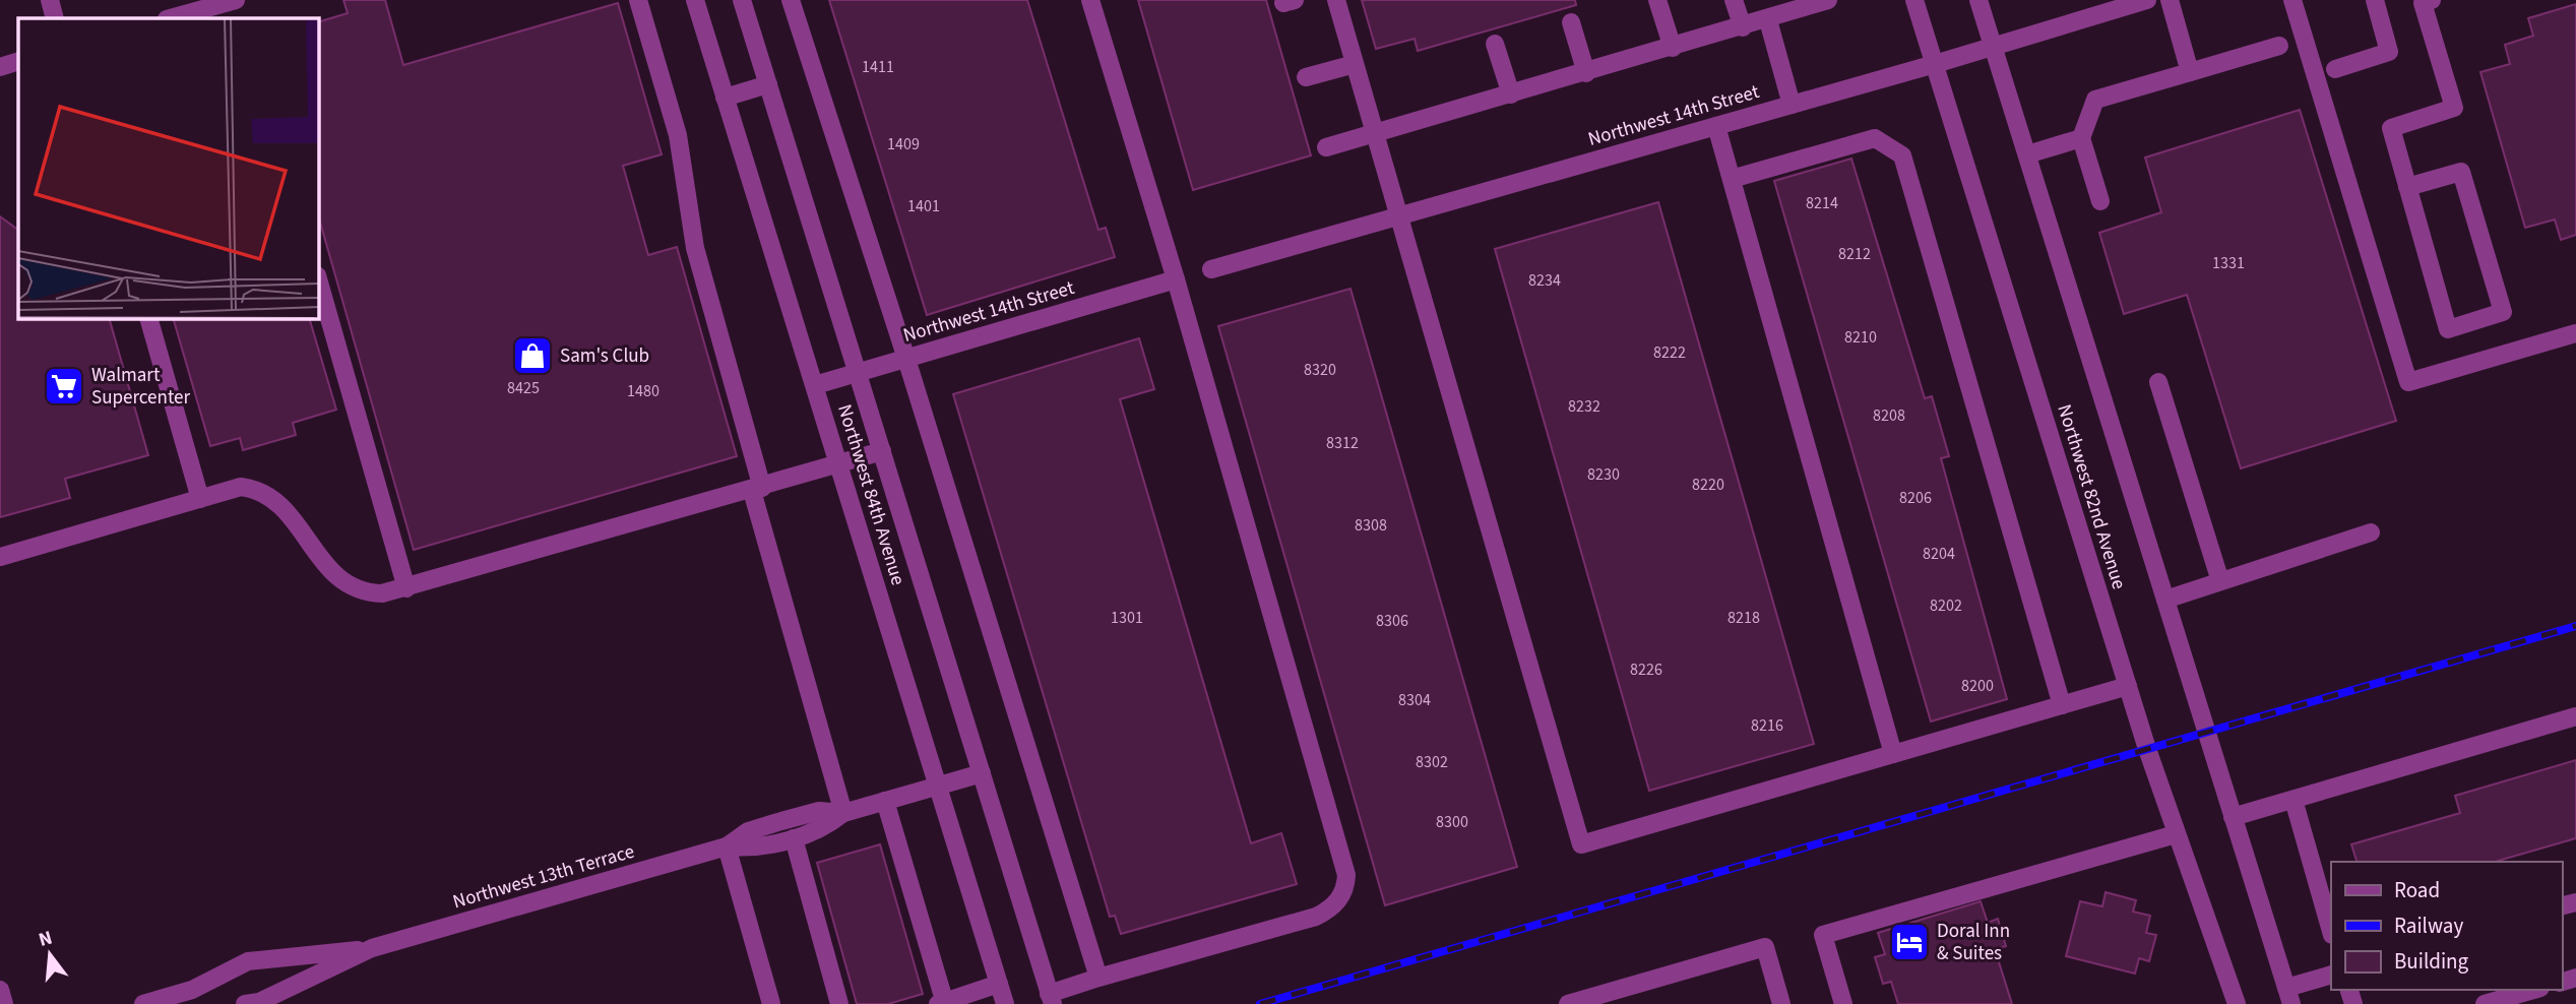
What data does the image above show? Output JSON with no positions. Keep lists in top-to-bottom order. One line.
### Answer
{"streets":{"street":["Northwest 14th Street","Northwest 84th Avenue","Northwest 82nd Avenue","Northwest 13th Terrace"]},"crossings":[["Northwest 14th Street","Northwest 84th Avenue"],["Northwest 14th Street","Northwest 82nd Avenue"],["Northwest 84th Avenue","Northwest 13th Terrace"]],"places":{"shop":["Sam's Club"],"supermarket":["Walmart Supercenter"],"hotel":["Doral Inn & Suites"]},"house_numbers":["1411","1409","8214","1401","8212","1331","8234","8210","8222","8320","8425","1480","8232","8208","8312","8230","8220","8206","8308","8204","8202","1301","8218","8306","8226","8200","8304","8216","8302","8300"],"legend":["Road","Railway","Building"],"north":"top"}
